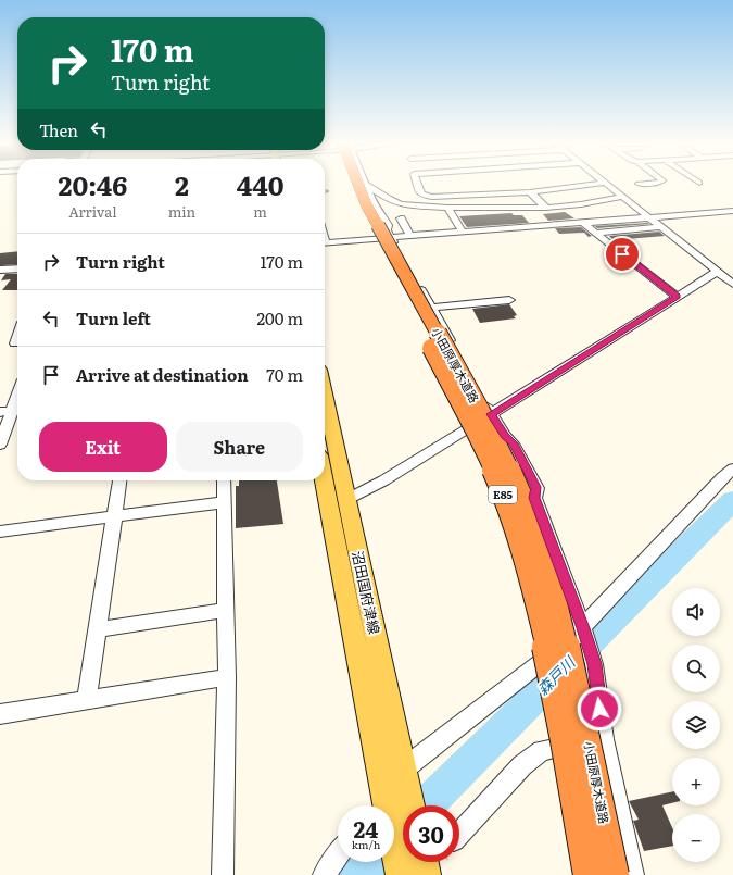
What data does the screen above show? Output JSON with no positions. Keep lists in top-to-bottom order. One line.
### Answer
{"streets":{"highway":["小田原厚木道路","E85"],"main road":["沼田国府津線"]},"water":["森戸川"],"page":{"turn":["170 m","Turn right"],"then":"Then","eta":["20:46","Arrival","2","min","440","m"],"list":[{"name":"Turn right","value":"170 m"},{"name":"Turn left","value":"200 m"},{"name":"Arrive at destination","value":"70 m"}],"buttons":["Exit","Share"],"map_buttons":["+","−"],"speed":"24 km/h","limit":"30"}}
